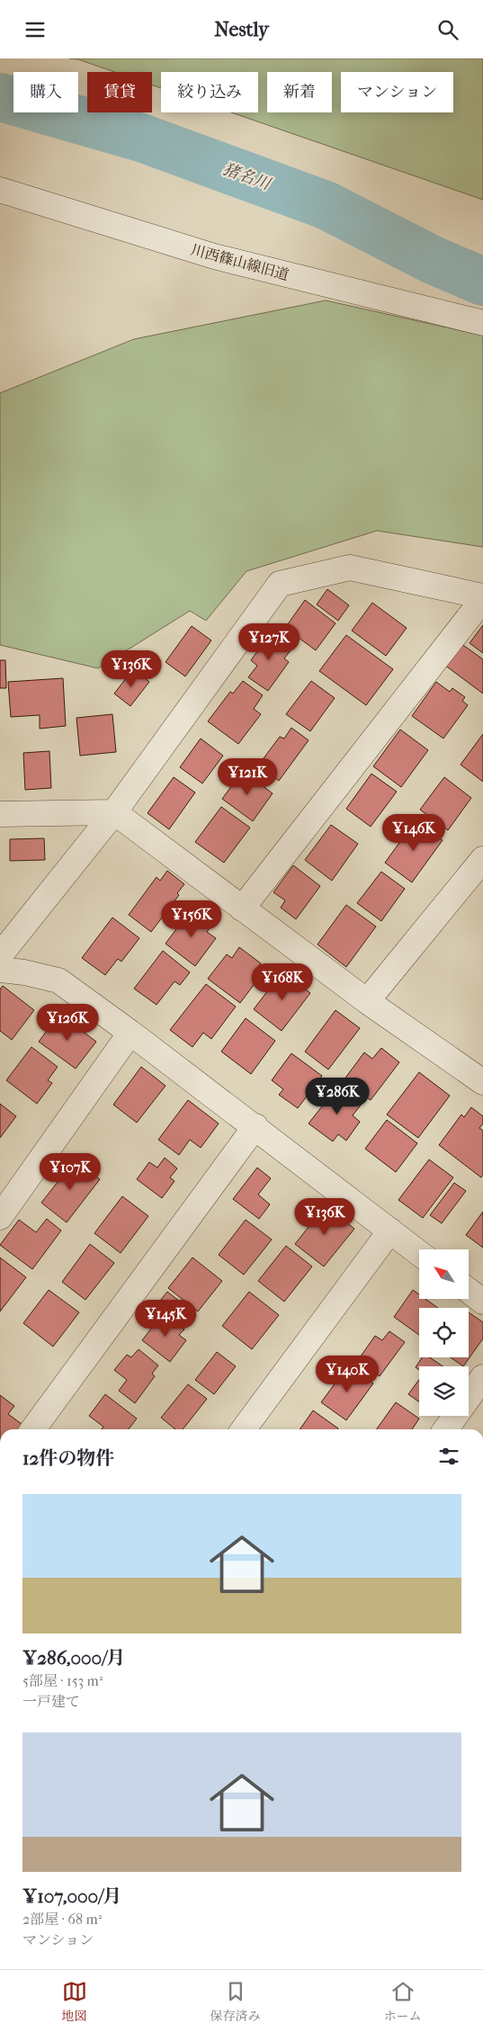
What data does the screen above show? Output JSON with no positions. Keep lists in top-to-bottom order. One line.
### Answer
{"streets":{"street":["川西篠山線旧道"]},"water":["猪名川"],"north":"top left","page":{"header":"Nestly","chip":["購入","賃貸","絞り込み","新着","マンション"],"price":["¥127K","¥136K","¥121K","¥146K","¥156K","¥168K","¥126K","¥286K","¥107K","¥136K","¥145K","¥140K"],"heading":"12件の物件","list":[{"name":"¥286,000/月","note":"5部屋 · 153 m² · 一戸建て"},{"name":"¥107,000/月","note":"2部屋 · 68 m² · マンション"}],"tabs":["地図","保存済み","ホーム"]}}
